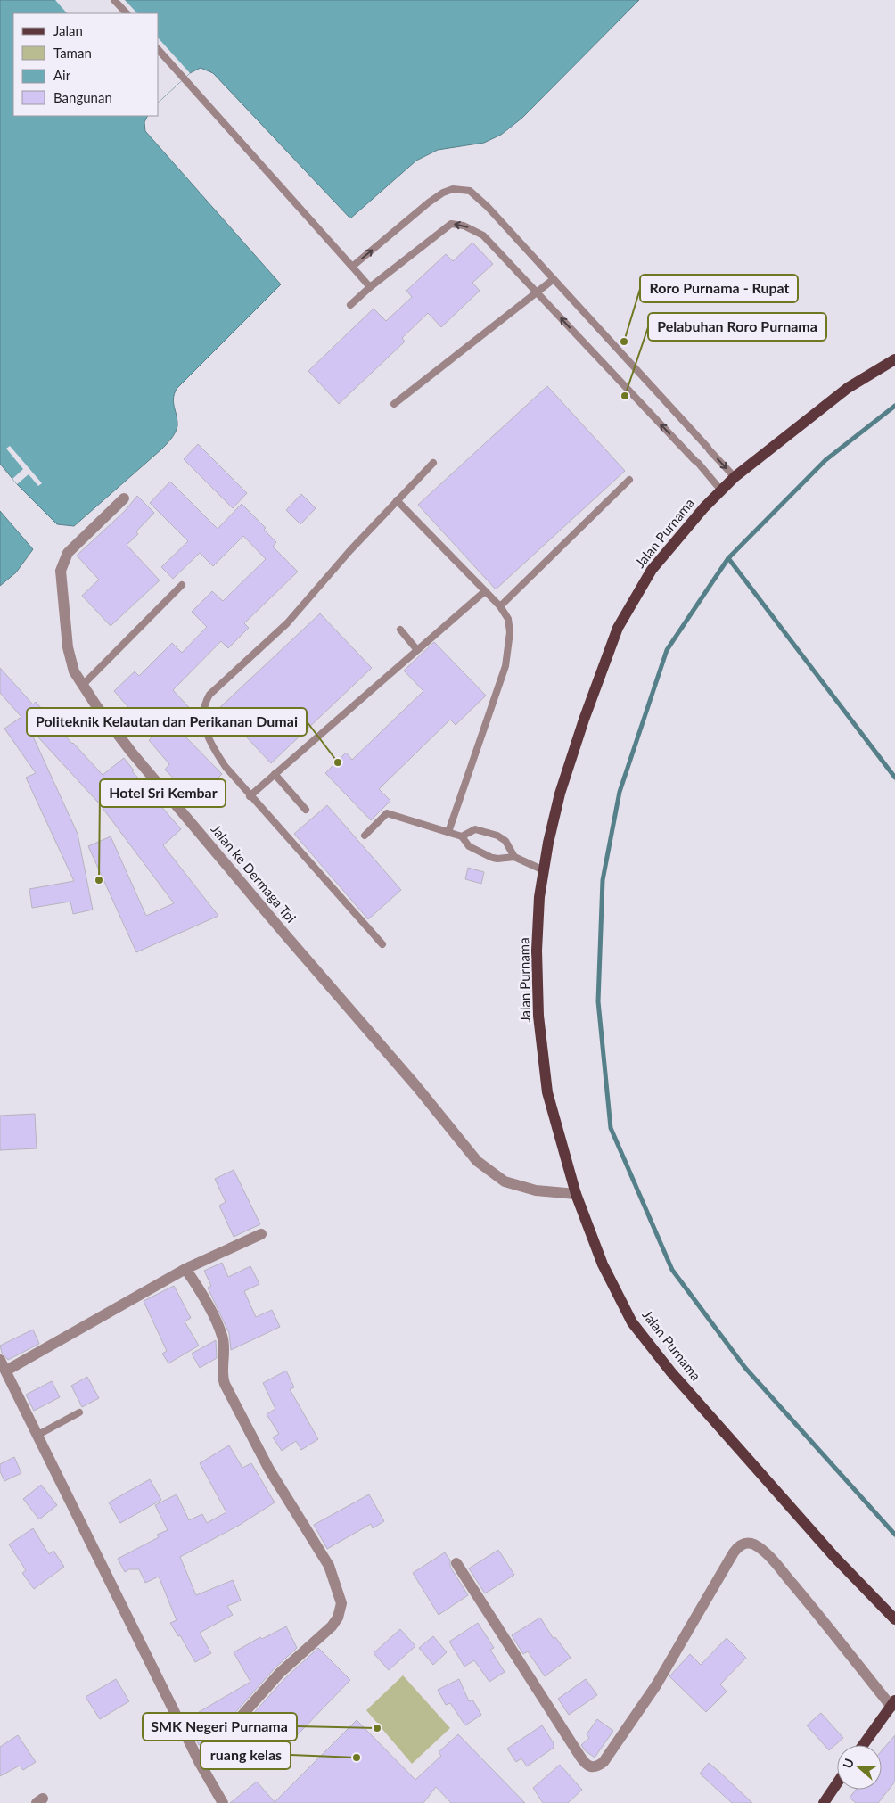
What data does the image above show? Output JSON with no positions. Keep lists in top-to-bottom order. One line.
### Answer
{"streets":{"main road":["Jalan Purnama"],"street":["Jalan ke Dermaga Tpi"]},"crossings":[["Jalan Purnama","Jalan ke Dermaga Tpi"]],"places":["Roro Purnama - Rupat","Pelabuhan Roro Purnama","Politeknik Kelautan dan Perikanan Dumai","Hotel Sri Kembar","SMK Negeri Purnama","ruang kelas"],"legend":["Jalan","Taman","Air","Bangunan"],"north":"left"}
